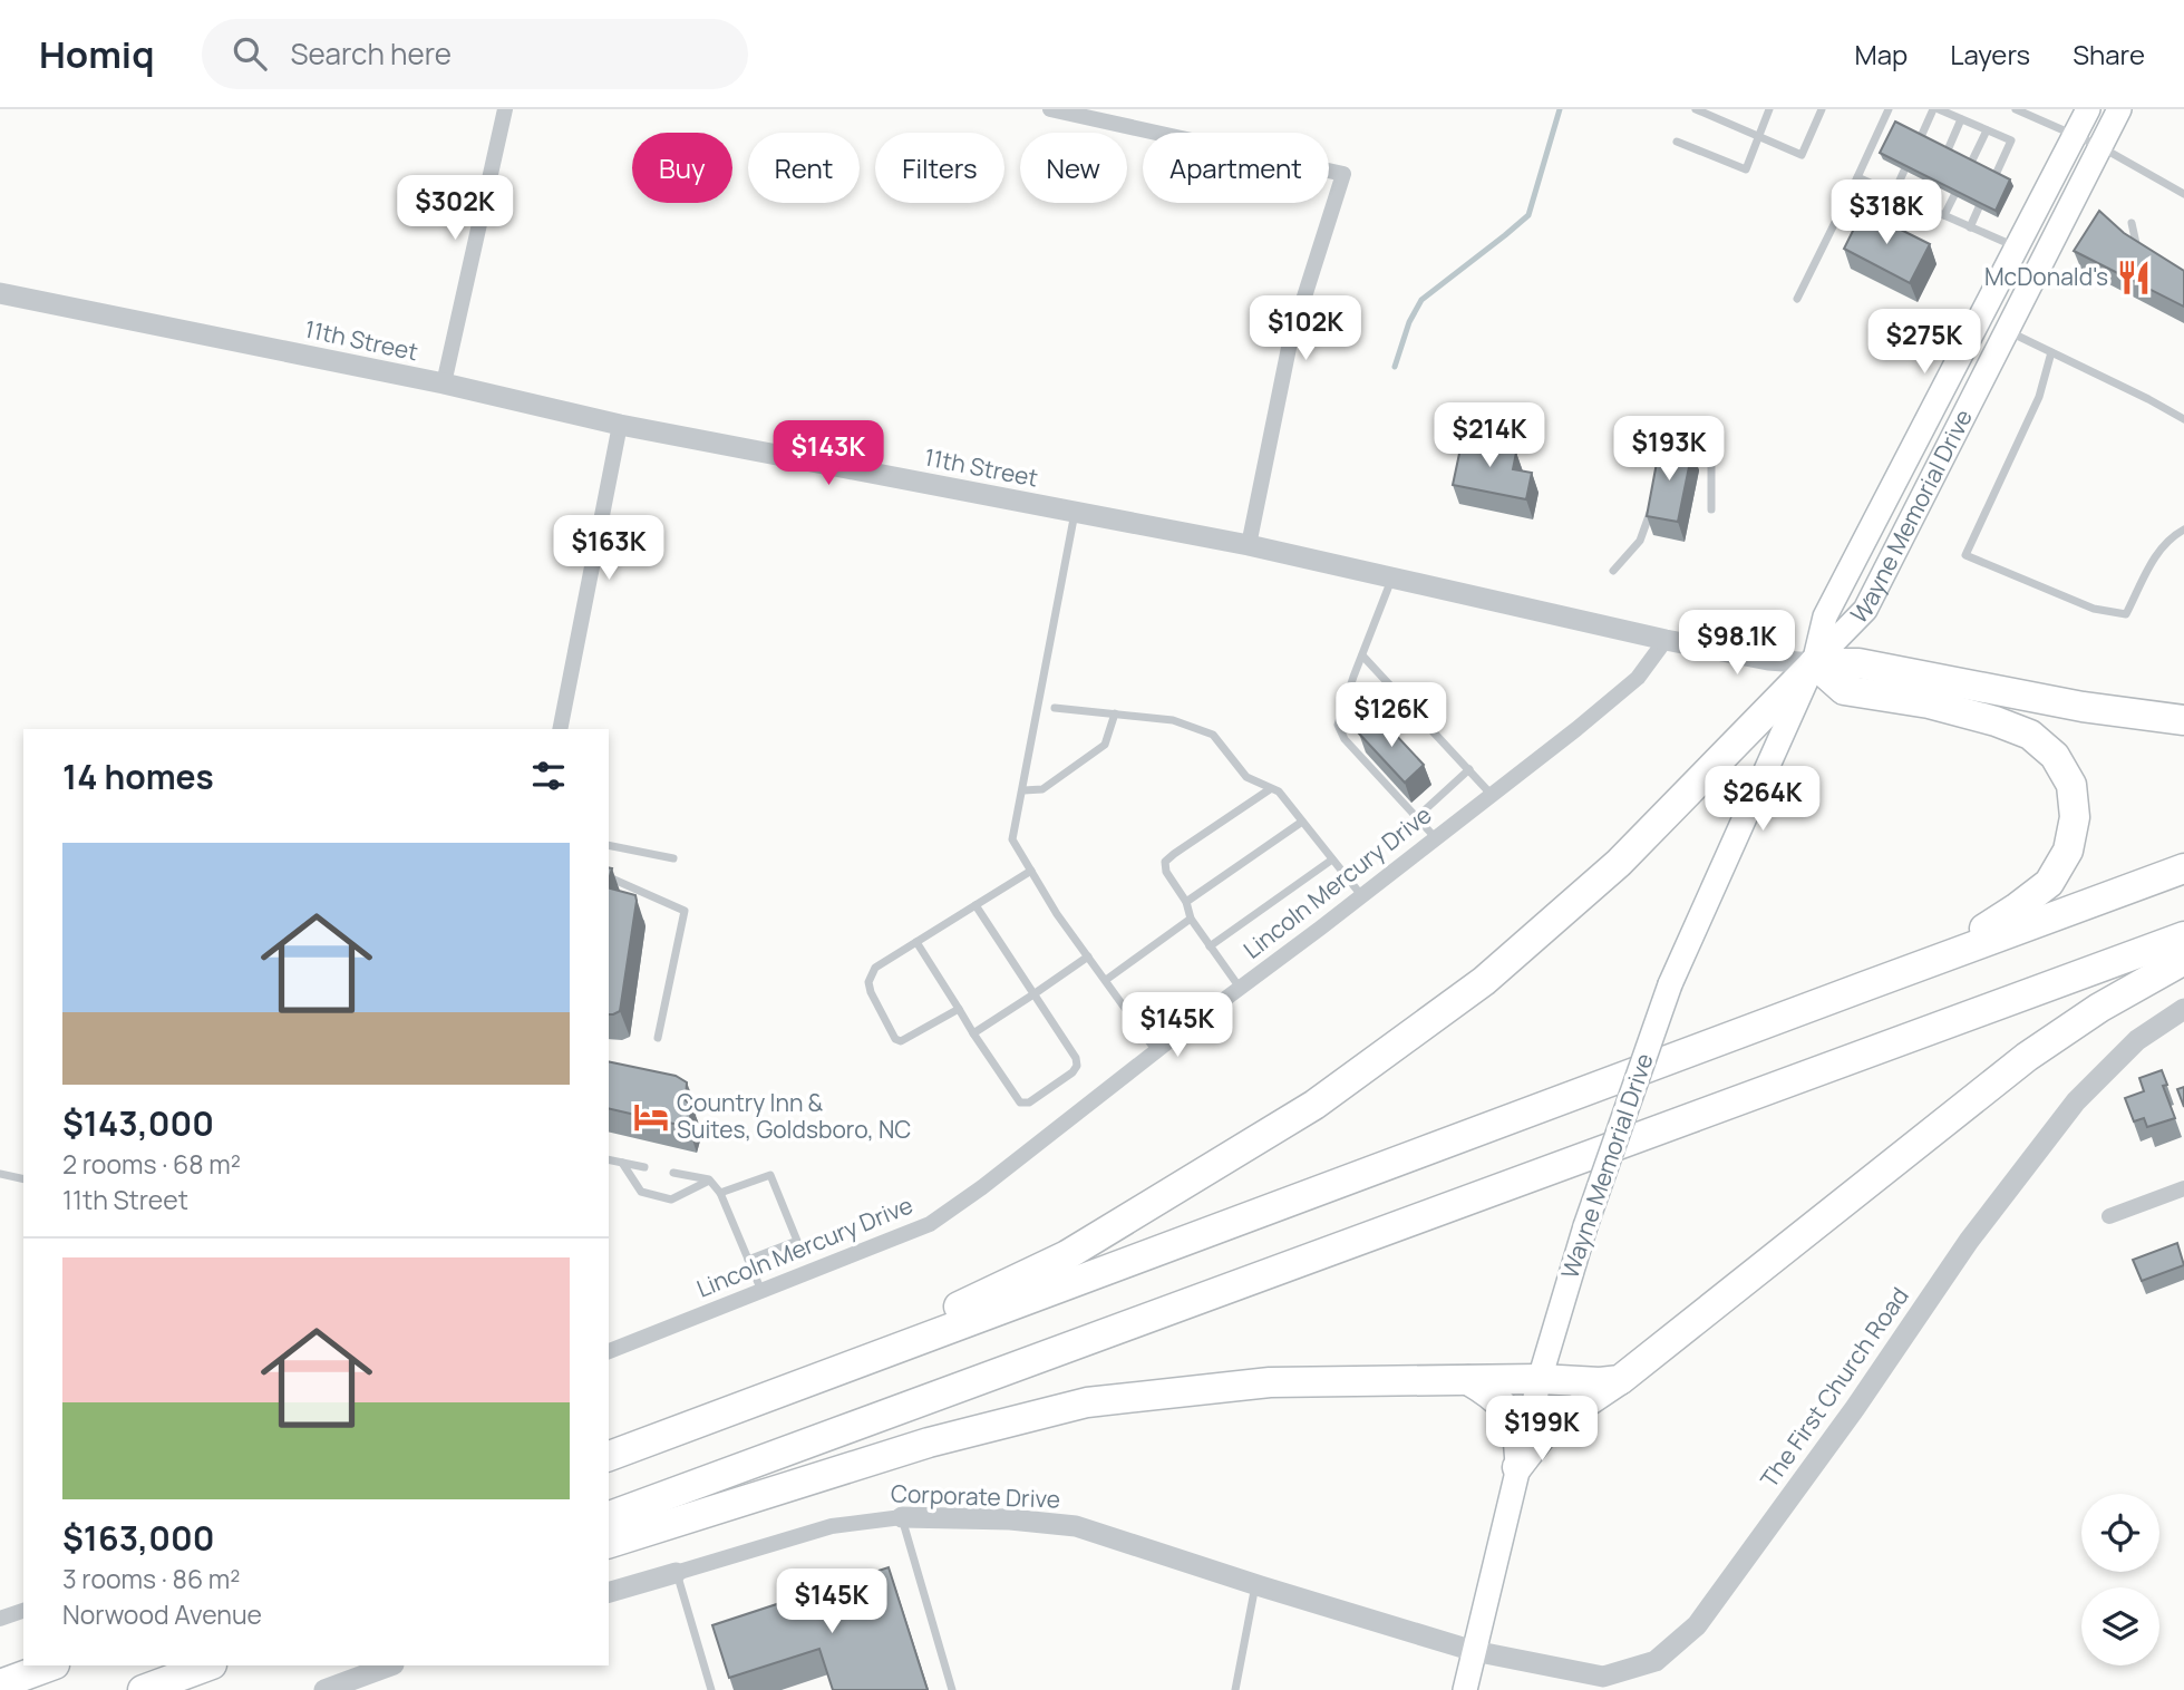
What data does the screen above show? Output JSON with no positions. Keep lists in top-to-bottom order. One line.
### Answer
{"streets":{"main road":["Wayne Memorial Drive"],"street":["11th Street","Lincoln Mercury Drive","The First Church Road","Corporate Drive"]},"crossings":[["11th Street","Wayne Memorial Drive"],["11th Street","Lincoln Mercury Drive"],["Wayne Memorial Drive","The First Church Road"],["Wayne Memorial Drive","Corporate Drive"],["The First Church Road","Corporate Drive"]],"places":{"restaurant":["McDonald's"],"hotel":["Country Inn & Suites, Goldsboro, NC"]},"page":{"header":"Homiq","search":"Search here","nav":["Map","Layers","Share"],"chip":["Buy","Rent","Filters","New","Apartment"],"price":["$302K","$318K","$102K","$275K","$214K","$193K","$143K","$163K","$98.1K","$126K","$264K","$145K","$199K","$145K"],"heading":"14 homes","list":[{"name":"$143,000","note":"2 rooms · 68 m² · 11th Street"},{"name":"$163,000","note":"3 rooms · 86 m² · Norwood Avenue"}]}}
